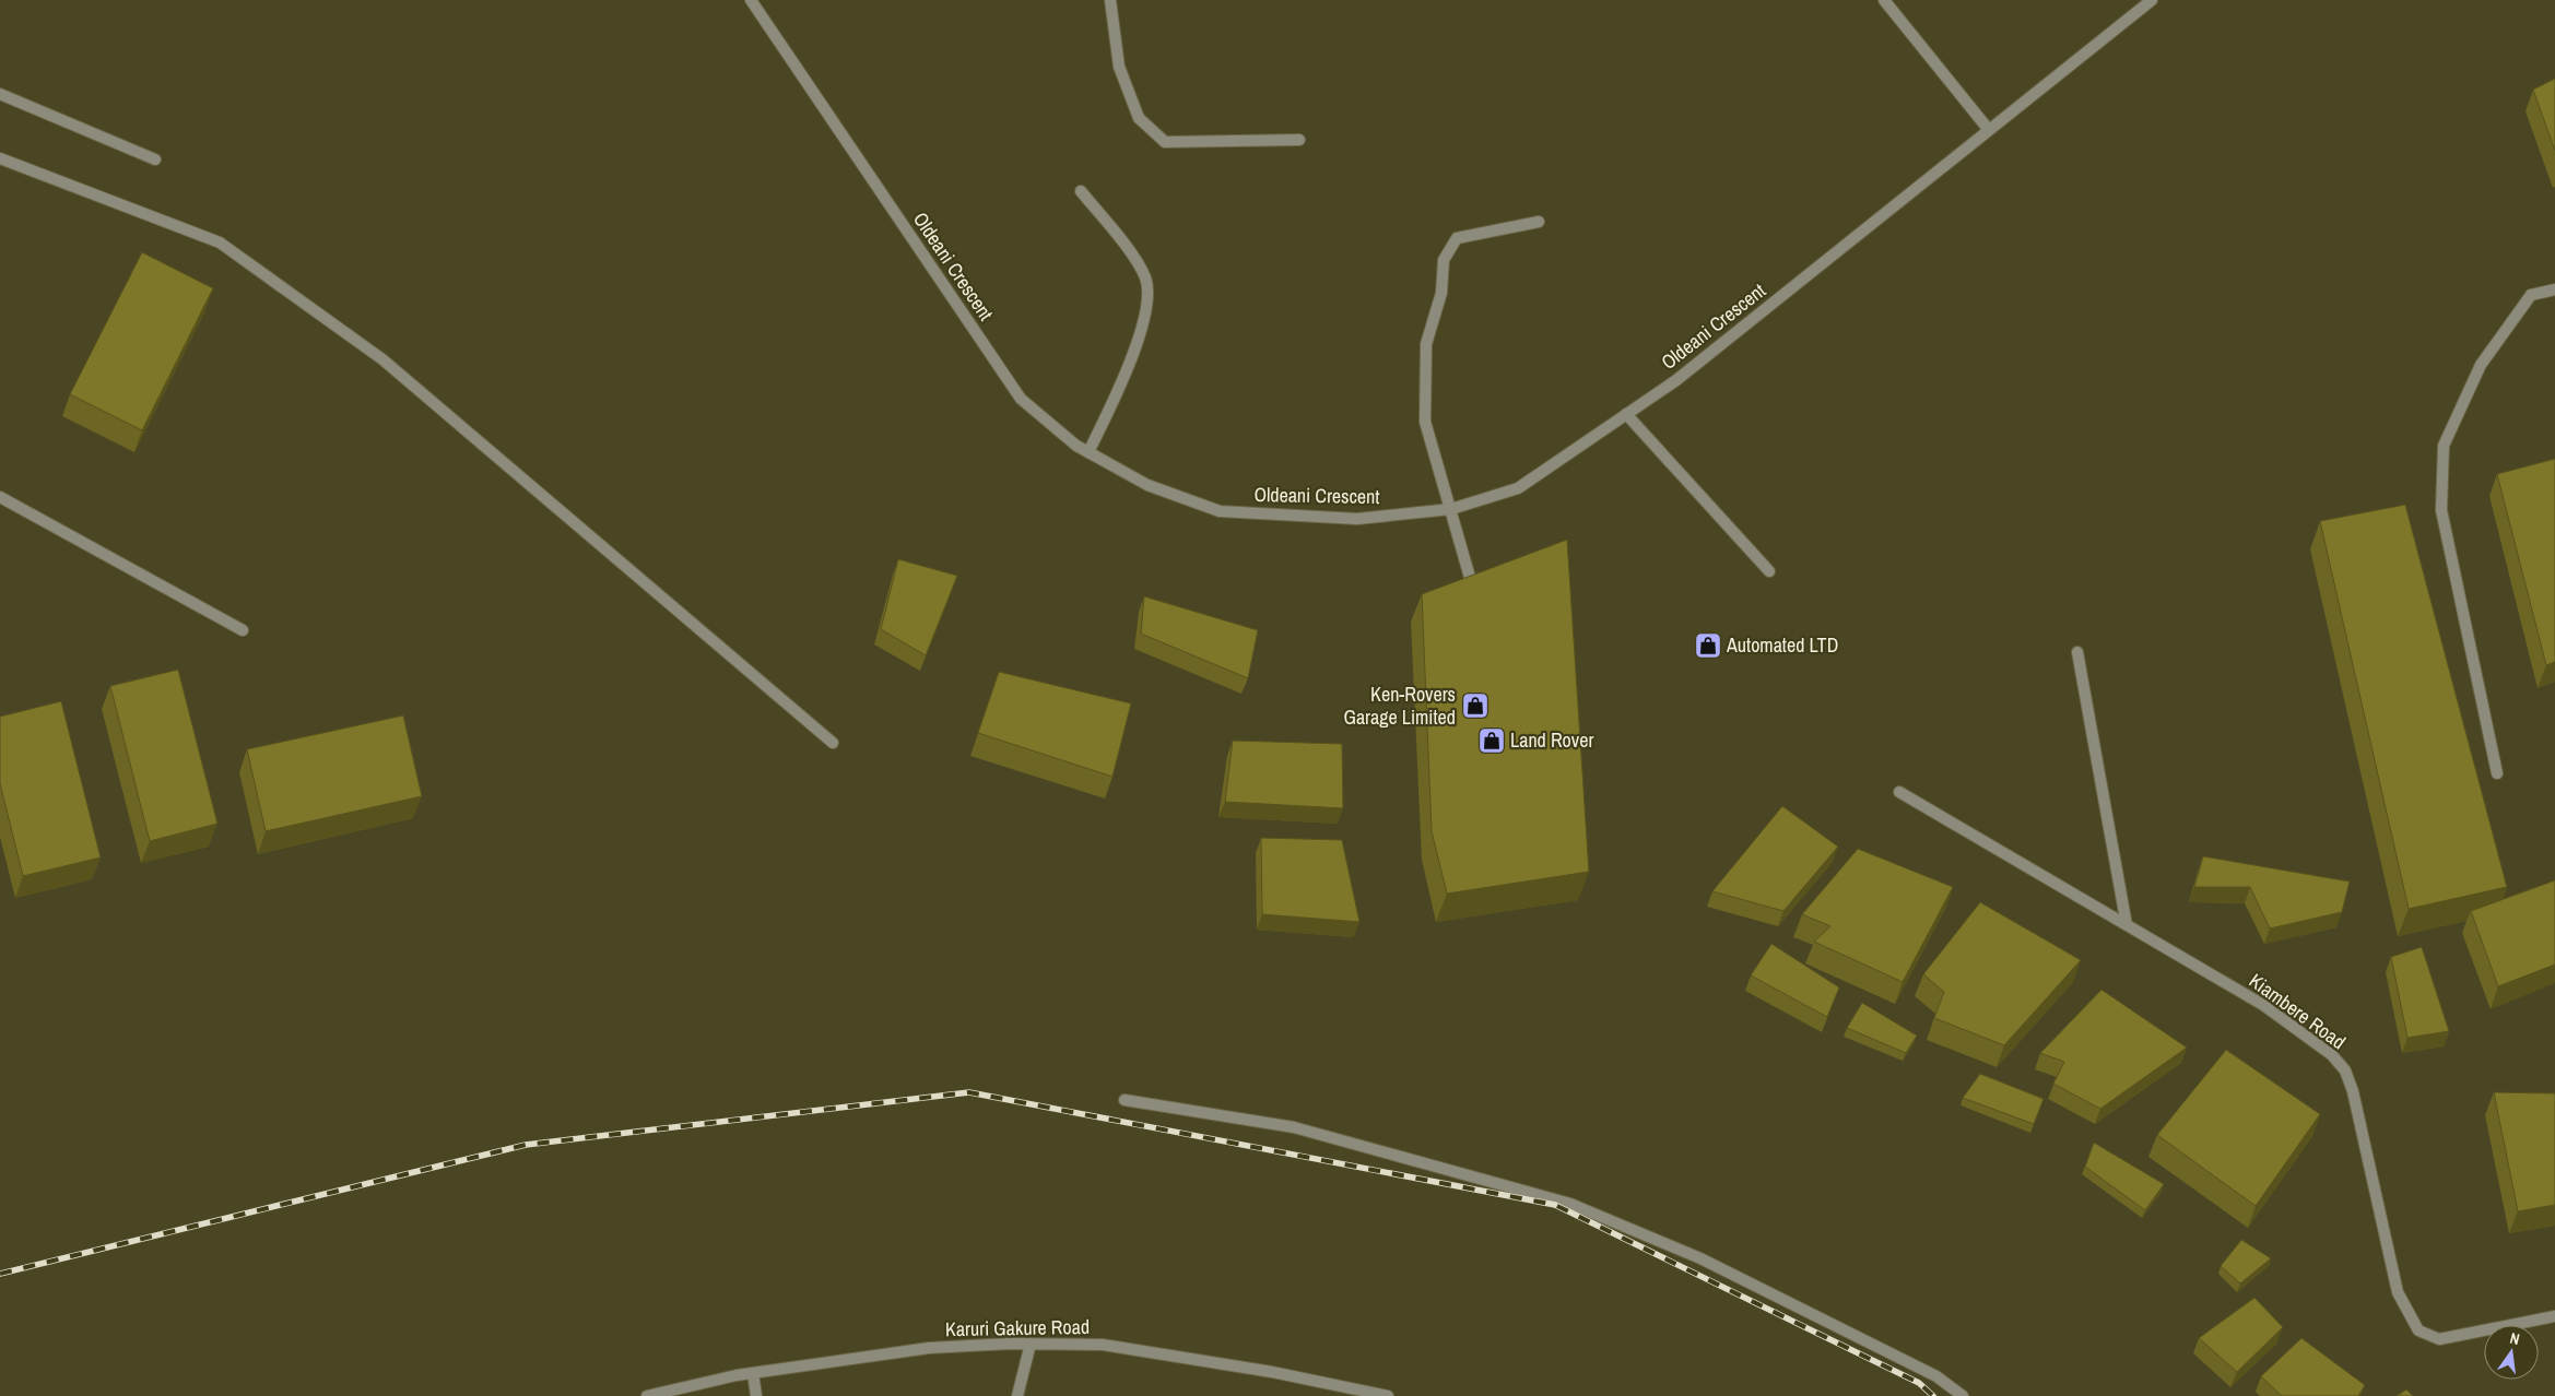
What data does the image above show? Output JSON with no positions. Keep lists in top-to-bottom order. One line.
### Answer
{"streets":{"street":["Oldeani Crescent","Kiambere Road","Karuri Gakure Road"]},"places":{"shop":["Automated LTD","Ken-Rovers Garage Limited","Land Rover"]},"north":"top"}
